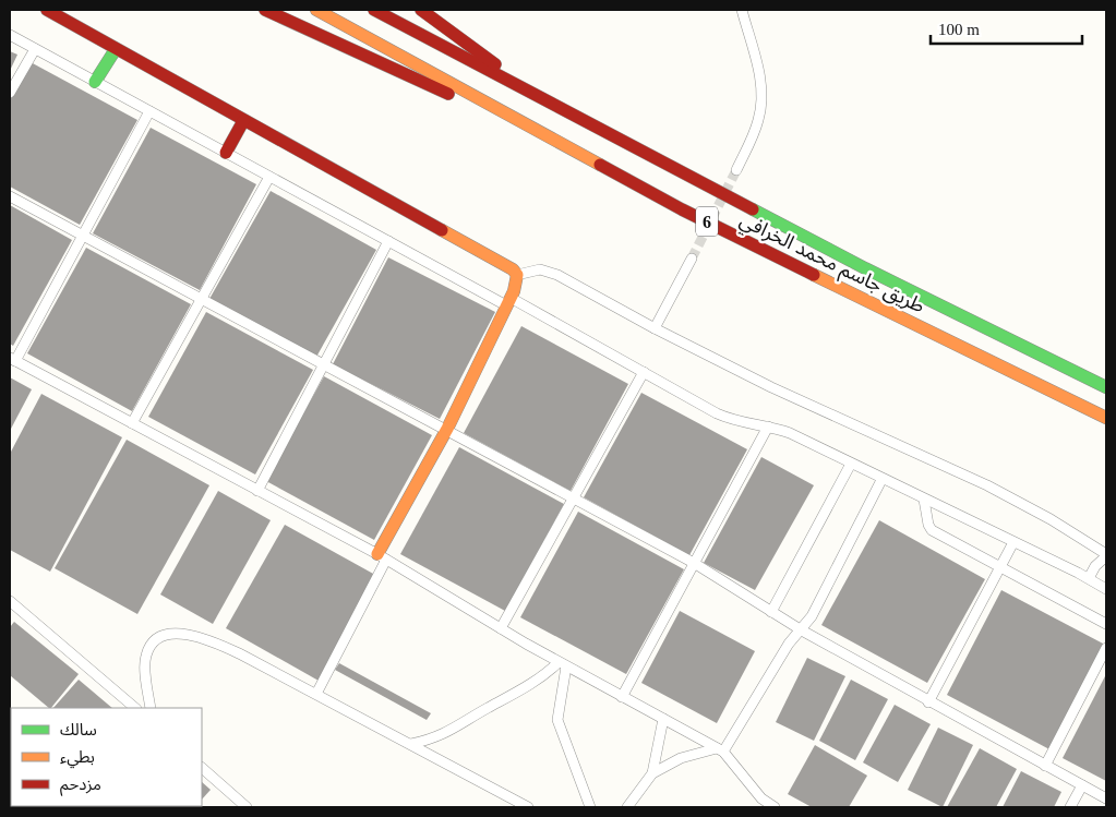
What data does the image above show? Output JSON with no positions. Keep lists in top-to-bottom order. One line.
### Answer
{"streets":{"main road":["6","طريق جاسم محمد الخرافي"]},"legend":["سالك","بطيء","مزدحم"],"scale_bar":"100 m"}
